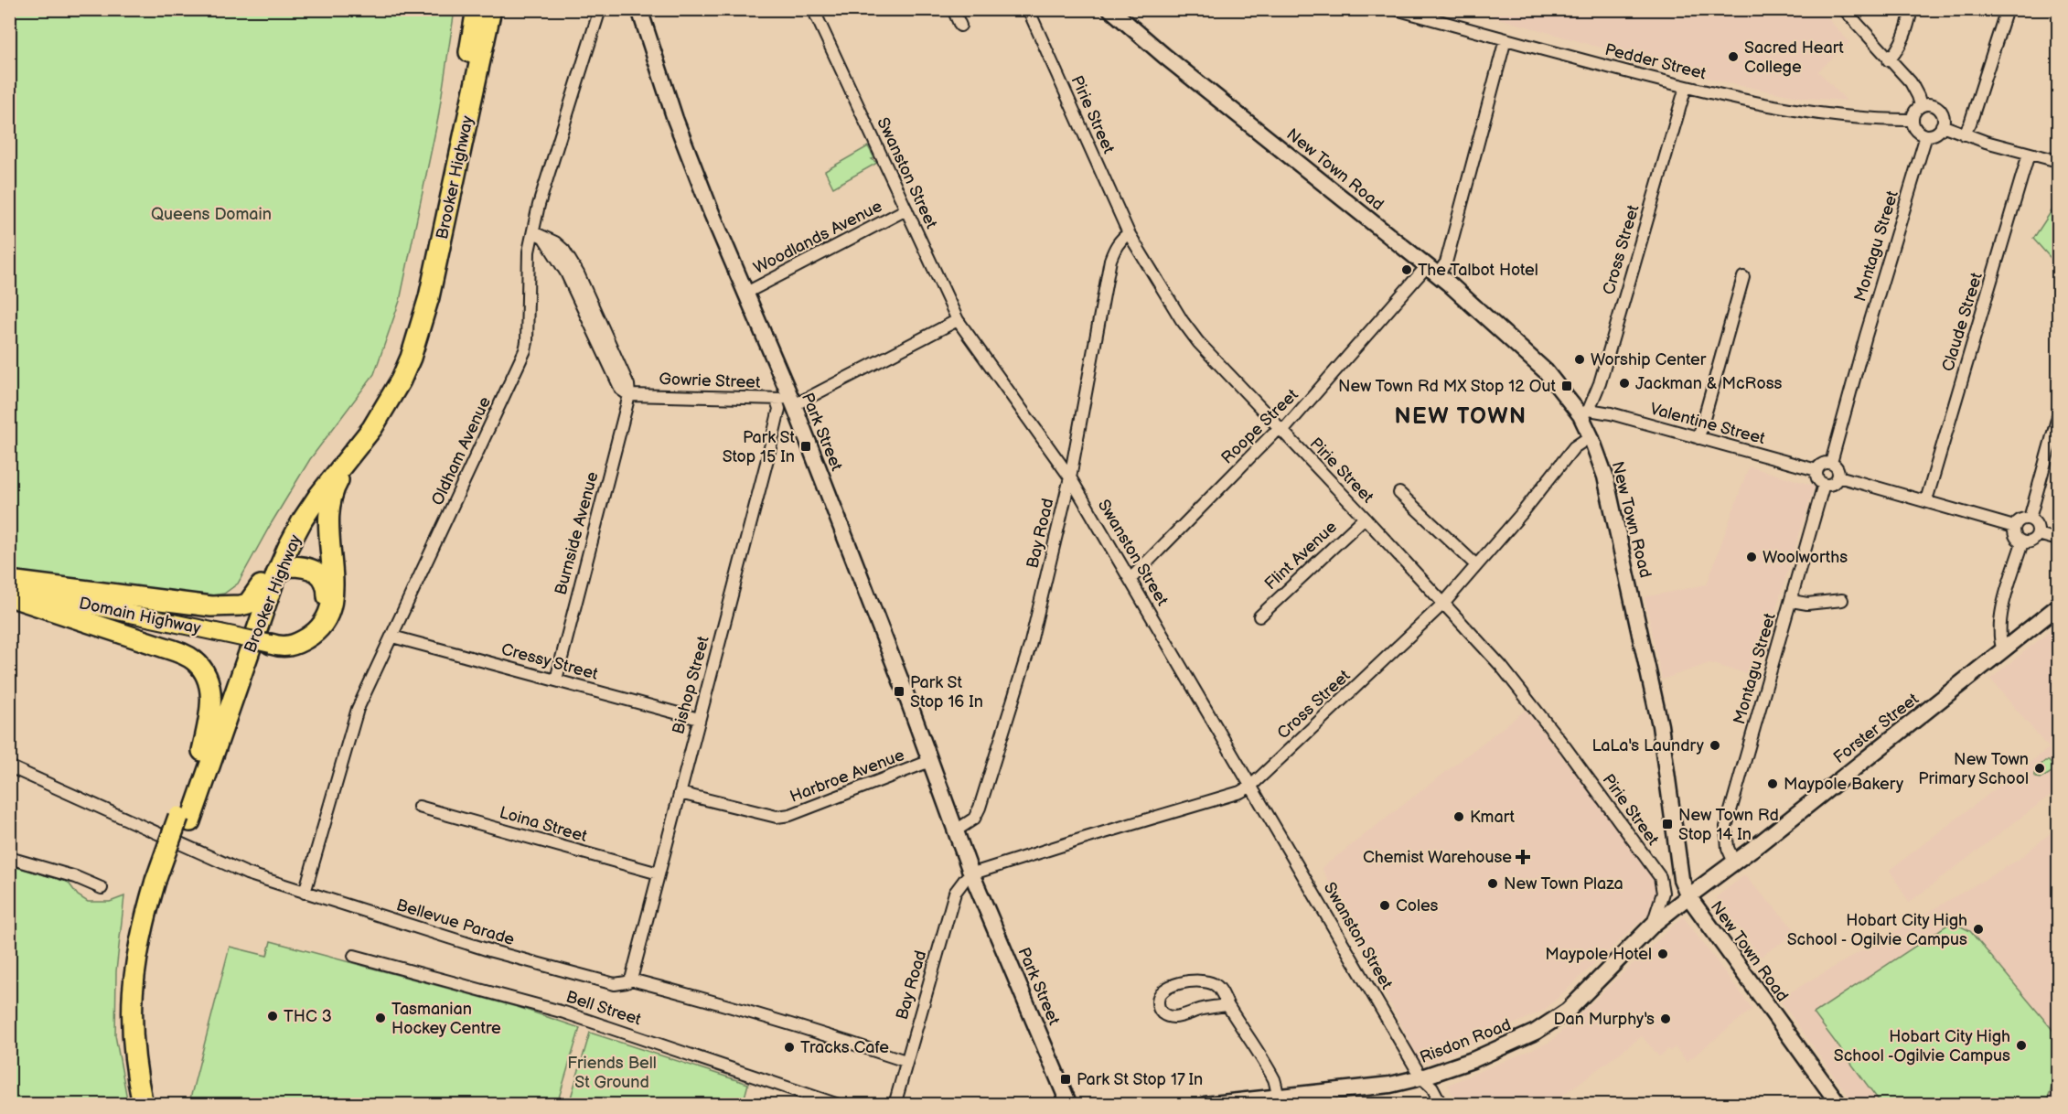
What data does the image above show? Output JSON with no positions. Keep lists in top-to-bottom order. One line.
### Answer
{"streets":{"highway":["Brooker Highway"],"main road":["Domain Highway"],"street":["Pedder Street","Pirie Street","New Town Road","Swanston Street","Woodlands Avenue","Montagu Street","Cross Street","Claude Street","Gowrie Street","Valentine Street","Roope Street","Park Street","Oldham Avenue","Burnside Avenue","Bay Road","Flint Avenue","Cressy Street","Bishop Street","Forster Street","Harbroe Avenue","Loina Street","Bellevue Parade","Bell Street","Risdon Road"]},"crossings":[["Pedder Street","Montagu Street"],["Pedder Street","Cross Street"],["Pedder Street","Roope Street"],["Pirie Street","Cross Street"],["Pirie Street","Roope Street"],["Pirie Street","Bay Road"],["Pirie Street","Flint Avenue"],["Pirie Street","Risdon Road"],["New Town Road","Cross Street"],["New Town Road","Valentine Street"],["New Town Road","Roope Street"],["New Town Road","Forster Street"],["New Town Road","Risdon Road"],["Swanston Street","Woodlands Avenue"],["Swanston Street","Cross Street"],["Swanston Street","Roope Street"],["Swanston Street","Bay Road"],["Swanston Street","Risdon Road"],["Woodlands Avenue","Park Street"],["Montagu Street","Valentine Street"],["Montagu Street","Forster Street"],["Cross Street","Valentine Street"],["Cross Street","Park Street"],["Cross Street","Bay Road"],["Gowrie Street","Park Street"],["Gowrie Street","Burnside Avenue"],["Gowrie Street","Bishop Street"],["Park Street","Bay Road"],["Park Street","Bishop Street"],["Park Street","Harbroe Avenue"],["Oldham Avenue","Cressy Street"],["Oldham Avenue","Bellevue Parade"],["Burnside Avenue","Cressy Street"],["Bay Road","Bellevue Parade"],["Cressy Street","Bishop Street"],["Bishop Street","Harbroe Avenue"],["Bishop Street","Loina Street"],["Bishop Street","Bellevue Parade"],["Forster Street","Risdon Road"]],"districts":["NEW TOWN"],"parks":["Queens Domain","Friends Bell St Ground"],"places":{"other":["Sacred Heart College","The Talbot Hotel","Worship Center","Jackman & McRoss","Woolworths","LaLa's Laundry","New Town Primary School","Maypole Bakery","Kmart","New Town Plaza","Coles","Hobart City High School - Ogilvie Campus","Maypole Hotel","THC 3","Tasmanian Hockey Centre","Dan Murphy's","Hobart City High School -Ogilvie Campus","Tracks Cafe"],"transit":["New Town Rd MX Stop 12 Out","Park St Stop 15 In","Park St Stop 16 In","New Town Rd Stop 14 In","Park St Stop 17 In"],"health":["Chemist Warehouse"]}}
